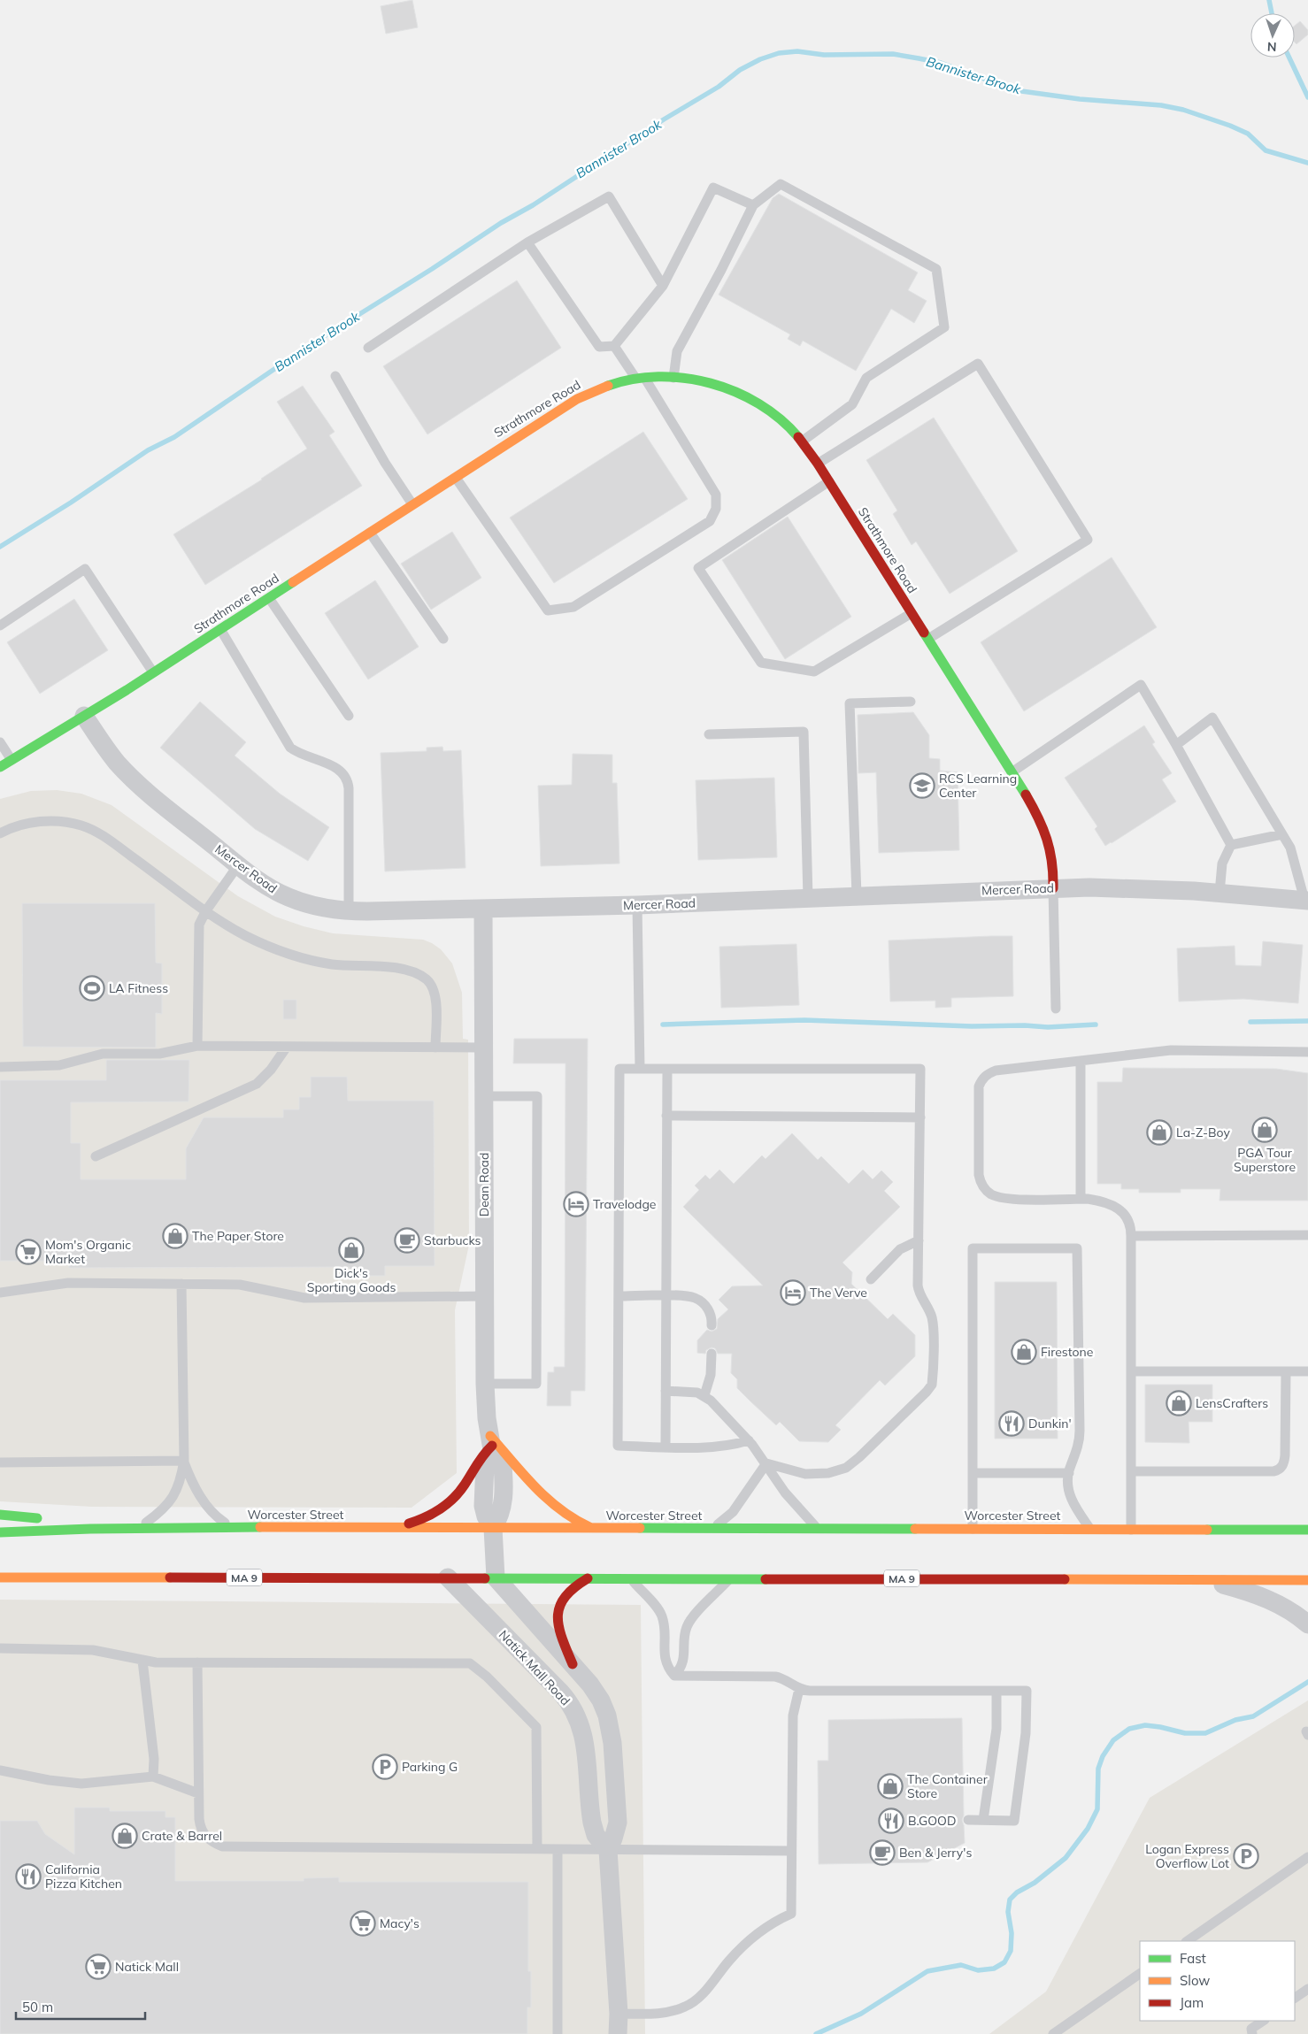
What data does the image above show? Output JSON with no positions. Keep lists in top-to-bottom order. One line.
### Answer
{"streets":{"main road":["Strathmore Road","Worcester Street","MA 9"],"street":["Mercer Road","Dean Road","Natick Mall Road"]},"crossings":[["Strathmore Road","Mercer Road"],["Mercer Road","Dean Road"],["MA 9","Natick Mall Road"]],"water":["Bannister Brook"],"places":{"school or university":["RCS Learning Center"],"sports":["LA Fitness"],"shop":["PGA Tour Superstore","La-Z-Boy","The Paper Store","Dick's Sporting Goods","Firestone","LensCrafters","The Container Store","Crate & Barrel"],"hotel":["Travelodge","The Verve"],"cafe":["Starbucks","Ben & Jerry's"],"supermarket":["Mom's Organic Market","Macy's","Natick Mall"],"restaurant":["Dunkin'","B.GOOD","California Pizza Kitchen"],"parking":["Parking G","Logan Express Overflow Lot"]},"legend":["Fast","Slow","Jam"],"scale_bar":"50 m","north":"bottom"}
